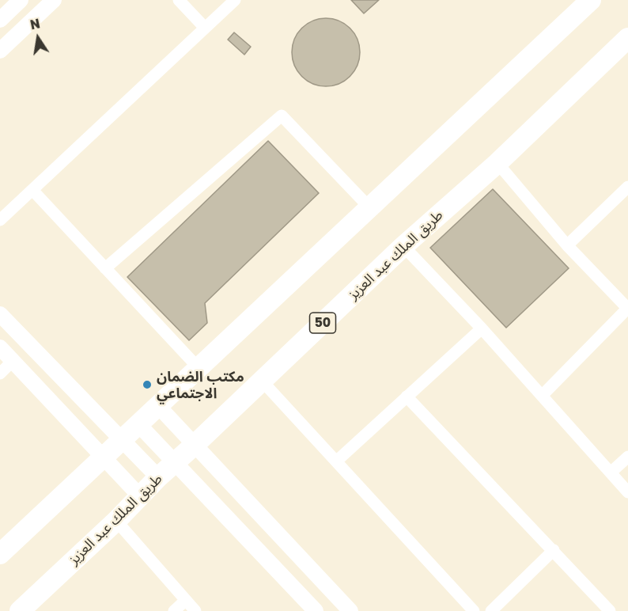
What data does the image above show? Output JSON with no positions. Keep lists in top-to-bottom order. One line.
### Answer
{"streets":{"highway":["طريق الملك عبد العزيز","50"]},"places":["مكتب الضمان الاجتماعي"],"north":"top"}
